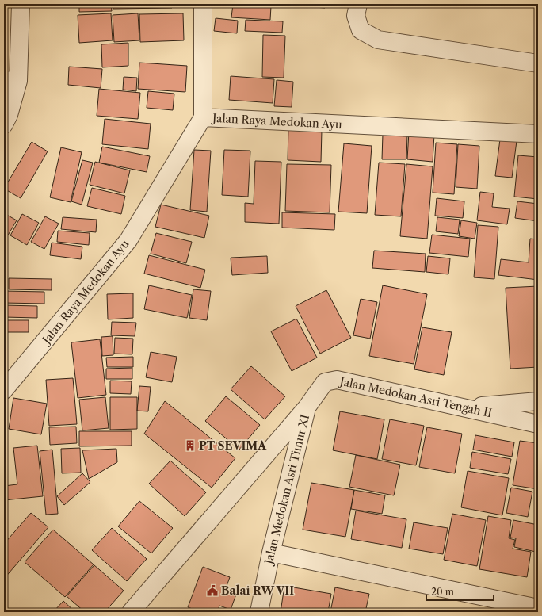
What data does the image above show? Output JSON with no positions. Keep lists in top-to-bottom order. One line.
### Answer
{"streets":{"street":["Jalan Raya Medokan Ayu","Jalan Medokan Asri Tengah II","Jalan Medokan Asri Timur XI"]},"crossings":[["Jalan Medokan Asri Tengah II","Jalan Medokan Asri Timur XI"]],"places":{"building":["PT SEVIMA"],"public building":["Balai RW VII"]},"scale_bar":"20 m"}
